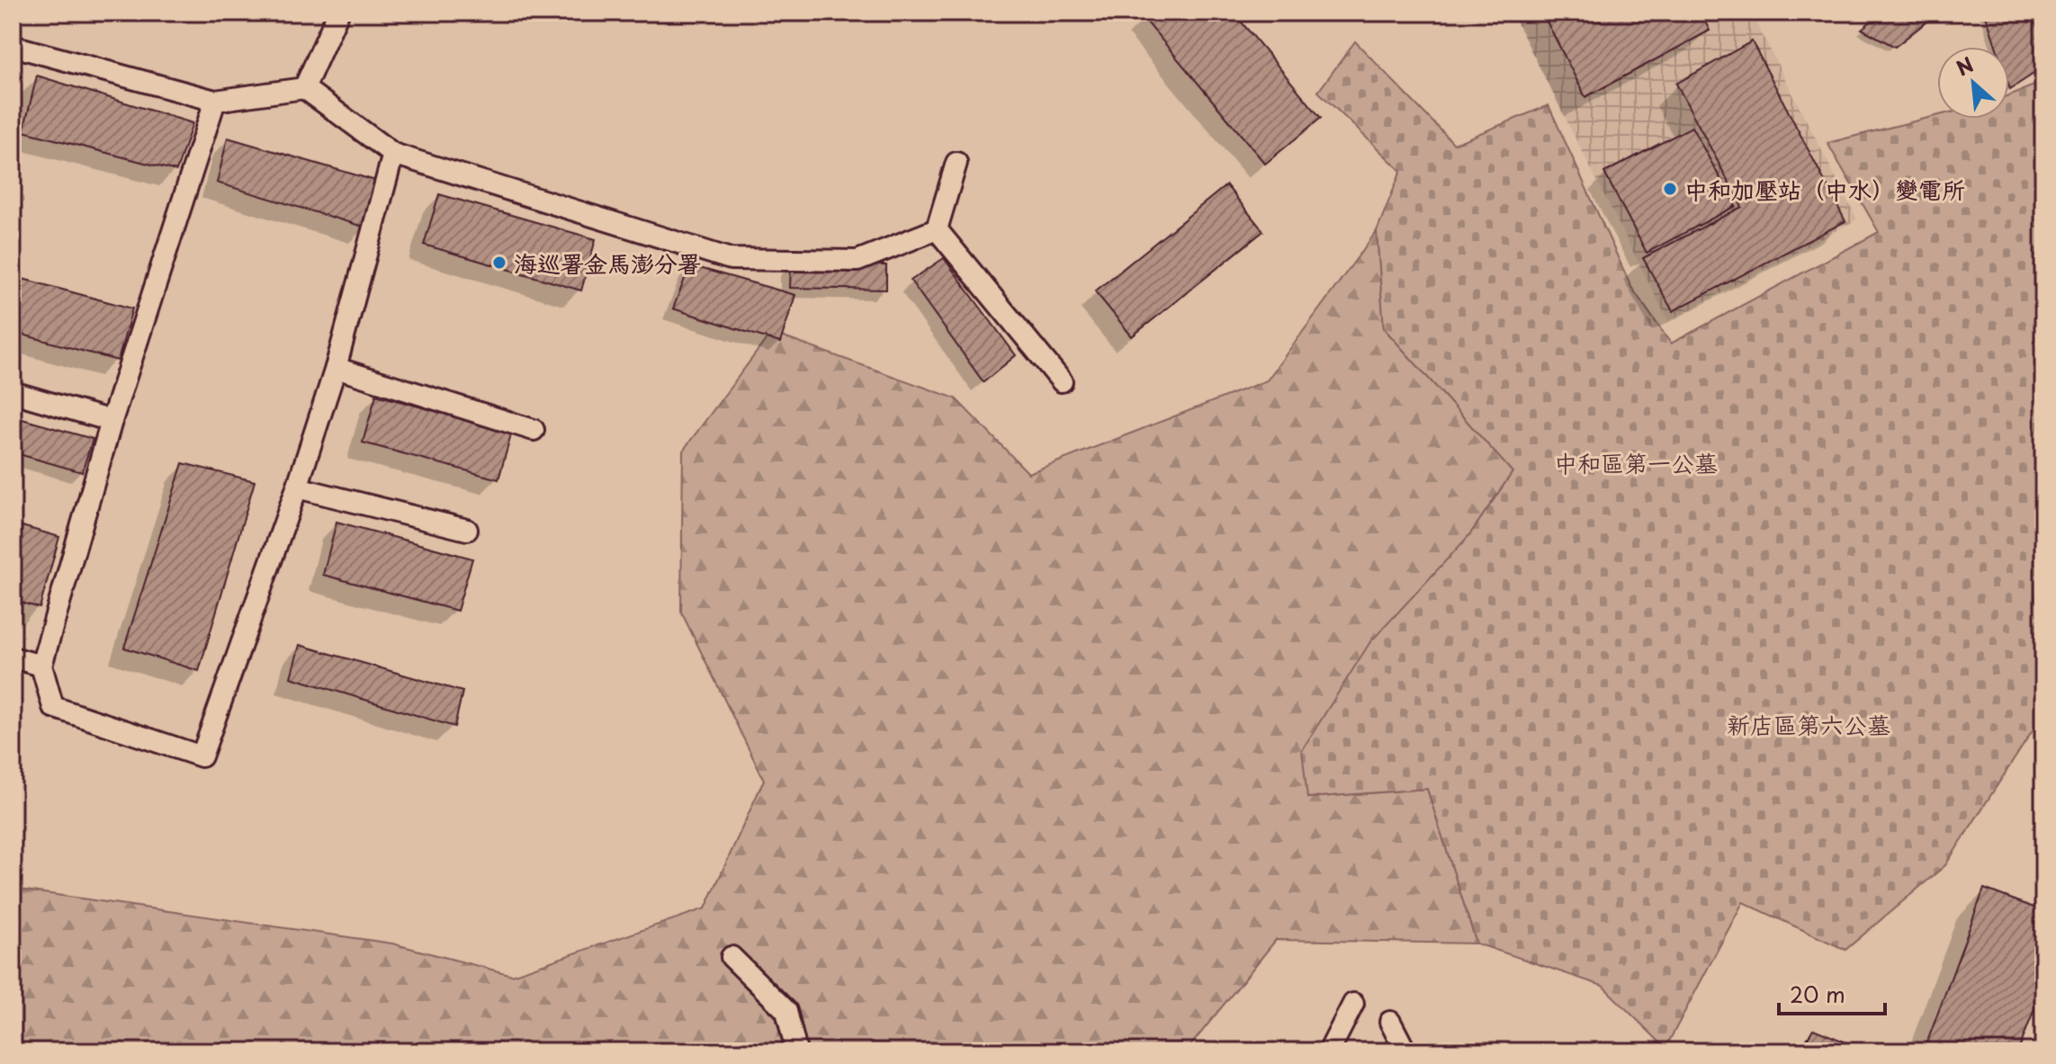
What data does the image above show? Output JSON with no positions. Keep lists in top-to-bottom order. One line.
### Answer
{"parks":["中和區第一公墓","新店區第六公墓"],"places":["中和加壓站（中水）變電所","海巡署金馬澎分署"],"scale_bar":"20 m","north":"top left"}
